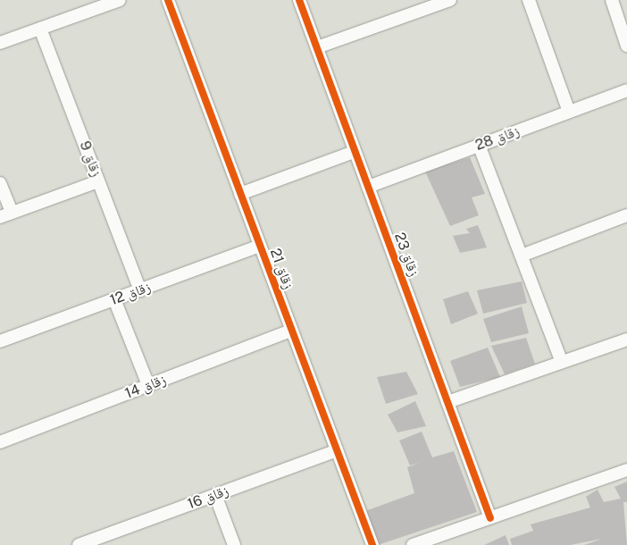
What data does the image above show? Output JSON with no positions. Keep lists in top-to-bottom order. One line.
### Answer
{"streets":{"street":["زقاق 28","زقاق 9","زقاق 23","زقاق 21","زقاق 12","زقاق 14","زقاق 16"]},"crossings":[["زقاق 28","زقاق 23"],["زقاق 9","زقاق 12"],["زقاق 21","زقاق 12"],["زقاق 21","زقاق 14"],["زقاق 21","زقاق 16"]]}
